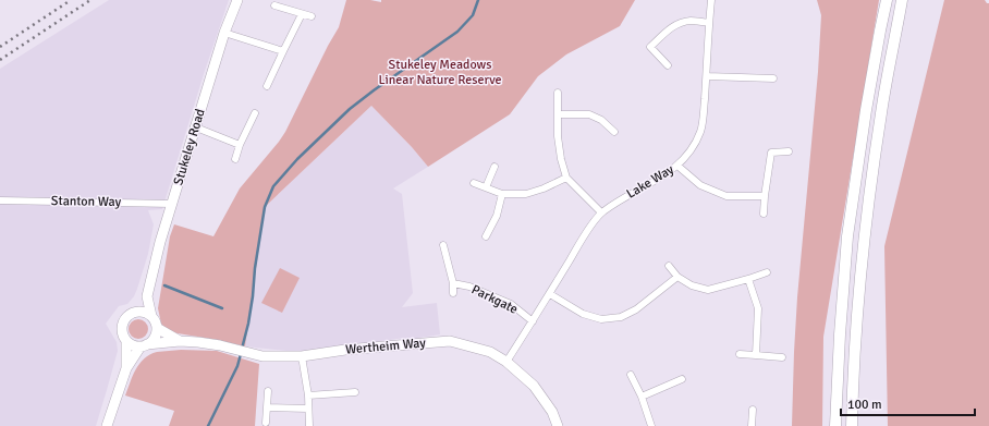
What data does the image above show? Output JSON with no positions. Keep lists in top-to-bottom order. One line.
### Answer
{"streets":{"main road":["Stukeley Road","Wertheim Way"],"street":["Lake Way","Stanton Way","Parkgate"]},"crossings":[["Stukeley Road","Stanton Way"],["Stukeley Road","Wertheim Way"],["Lake Way","Parkgate"],["Parkgate","Wertheim Way"]],"parks":["Stukeley Meadows Linear Nature Reserve"],"scale_bar":"100 m"}
